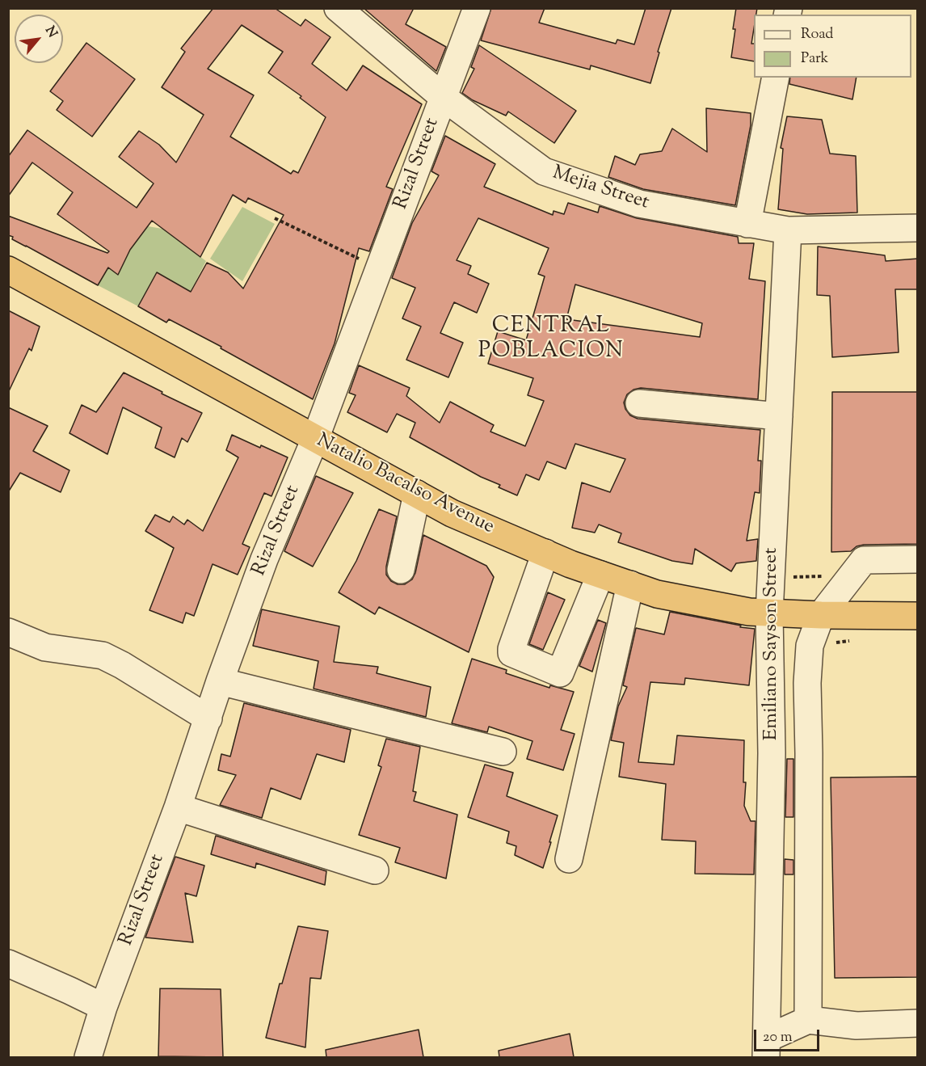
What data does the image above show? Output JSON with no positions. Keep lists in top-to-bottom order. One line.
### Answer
{"streets":{"highway":["Natalio Bacalso Avenue"],"street":["Rizal Street","Mejia Street","Emiliano Sayson Street"]},"crossings":[["Rizal Street","Mejia Street"],["Rizal Street","Natalio Bacalso Avenue"],["Mejia Street","Emiliano Sayson Street"],["Natalio Bacalso Avenue","Emiliano Sayson Street"]],"districts":["CENTRAL POBLACION"],"legend":["Road","Park"],"scale_bar":"20 m","north":"top right"}
